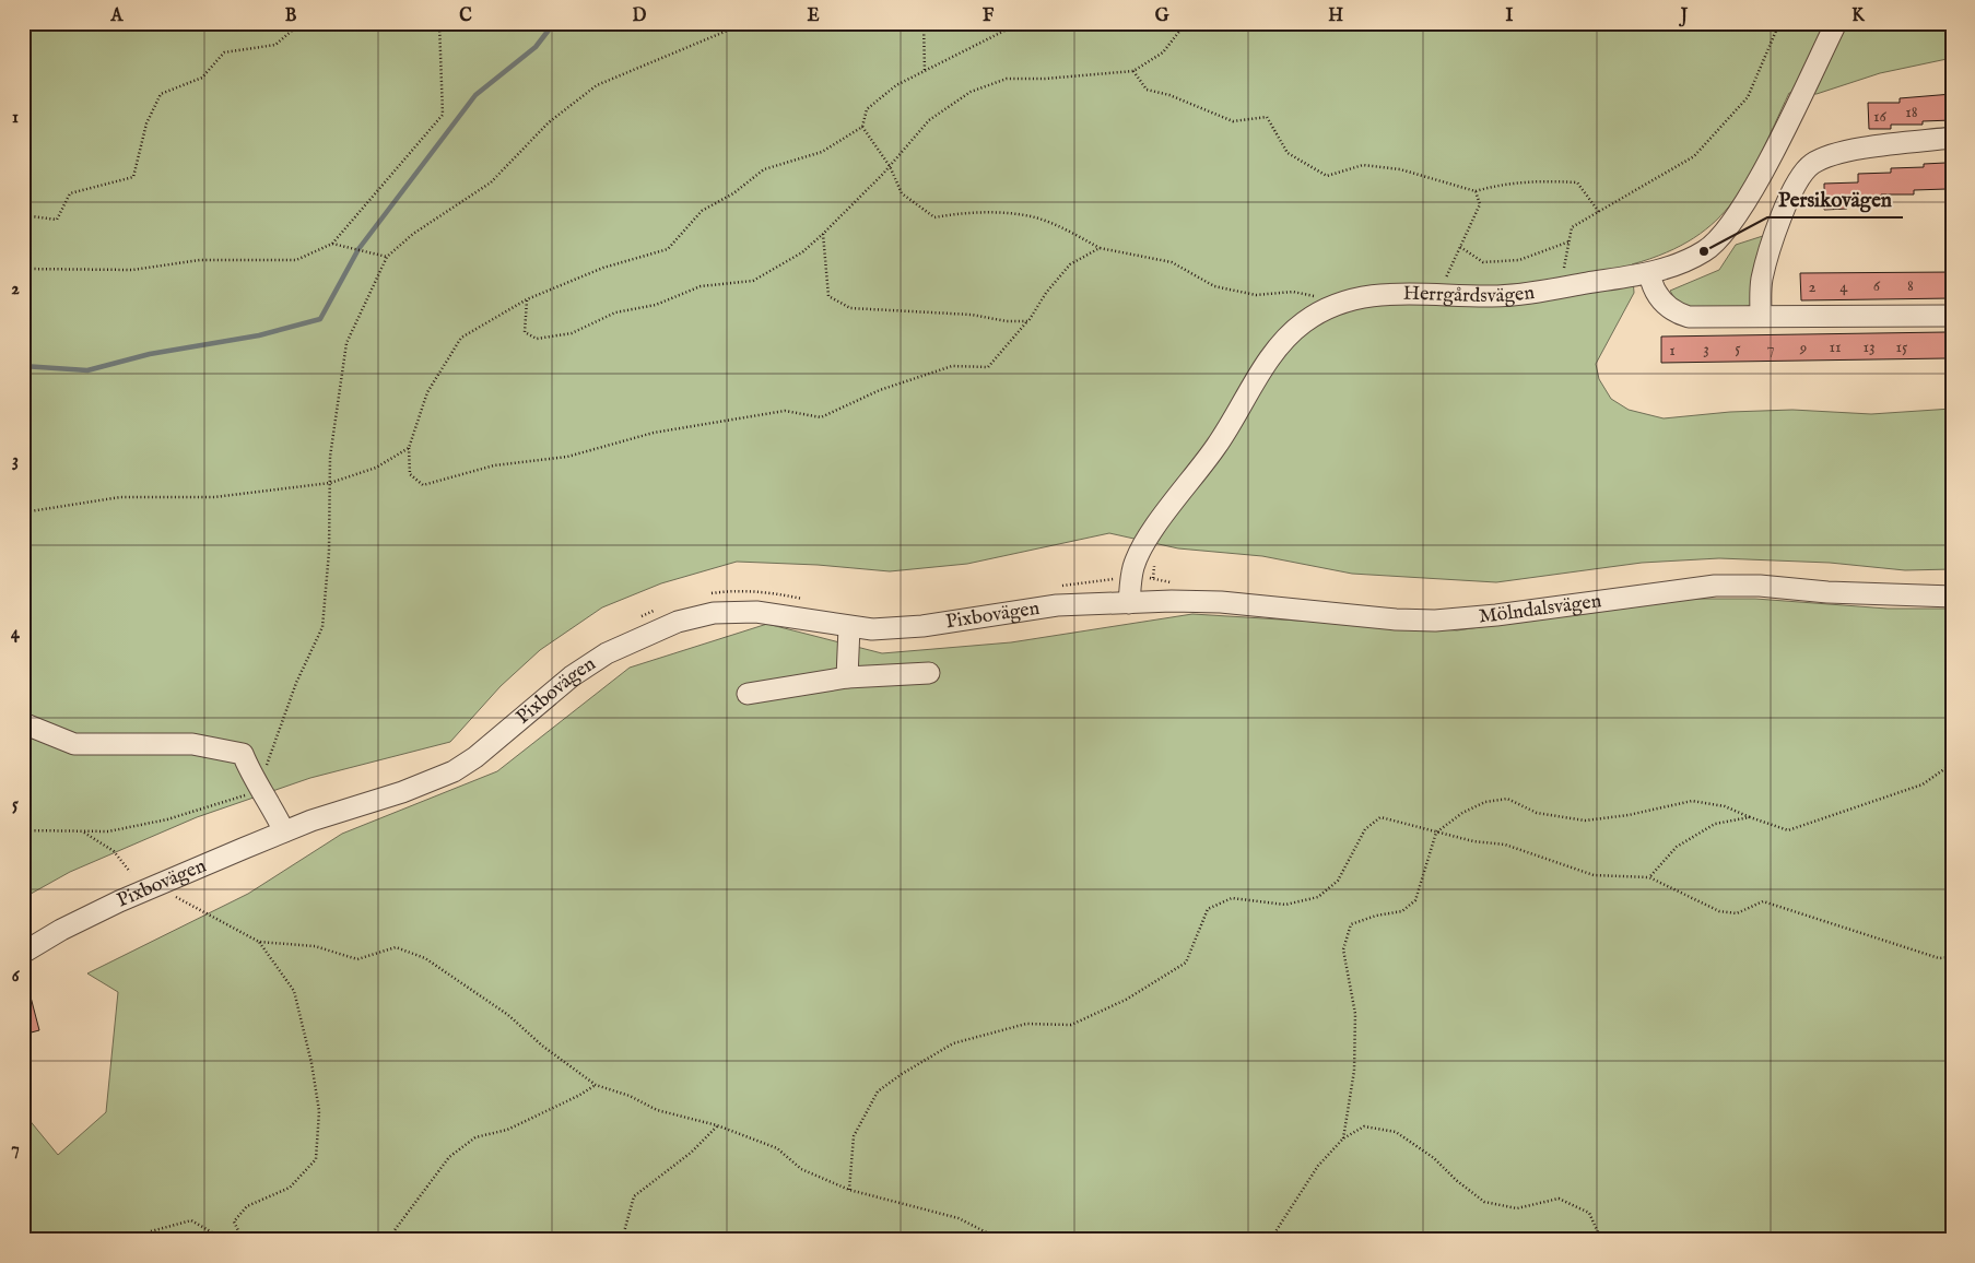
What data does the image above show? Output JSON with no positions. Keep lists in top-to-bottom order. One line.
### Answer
{"streets":{"street":["Herrgårdsvägen","Mölndalsvägen","Pixbovägen"]},"crossings":[["Herrgårdsvägen","Mölndalsvägen"],["Herrgårdsvägen","Pixbovägen"],["Mölndalsvägen","Pixbovägen"]],"places":["Persikovägen"],"house_numbers":["18","16","6","8","2","4","11","13","15","5","7","9","3","1"],"grid":{"columns":["A","B","C","D","E","F","G","H","I","J","K"],"rows":["1","2","3","4","5","6","7"]}}
